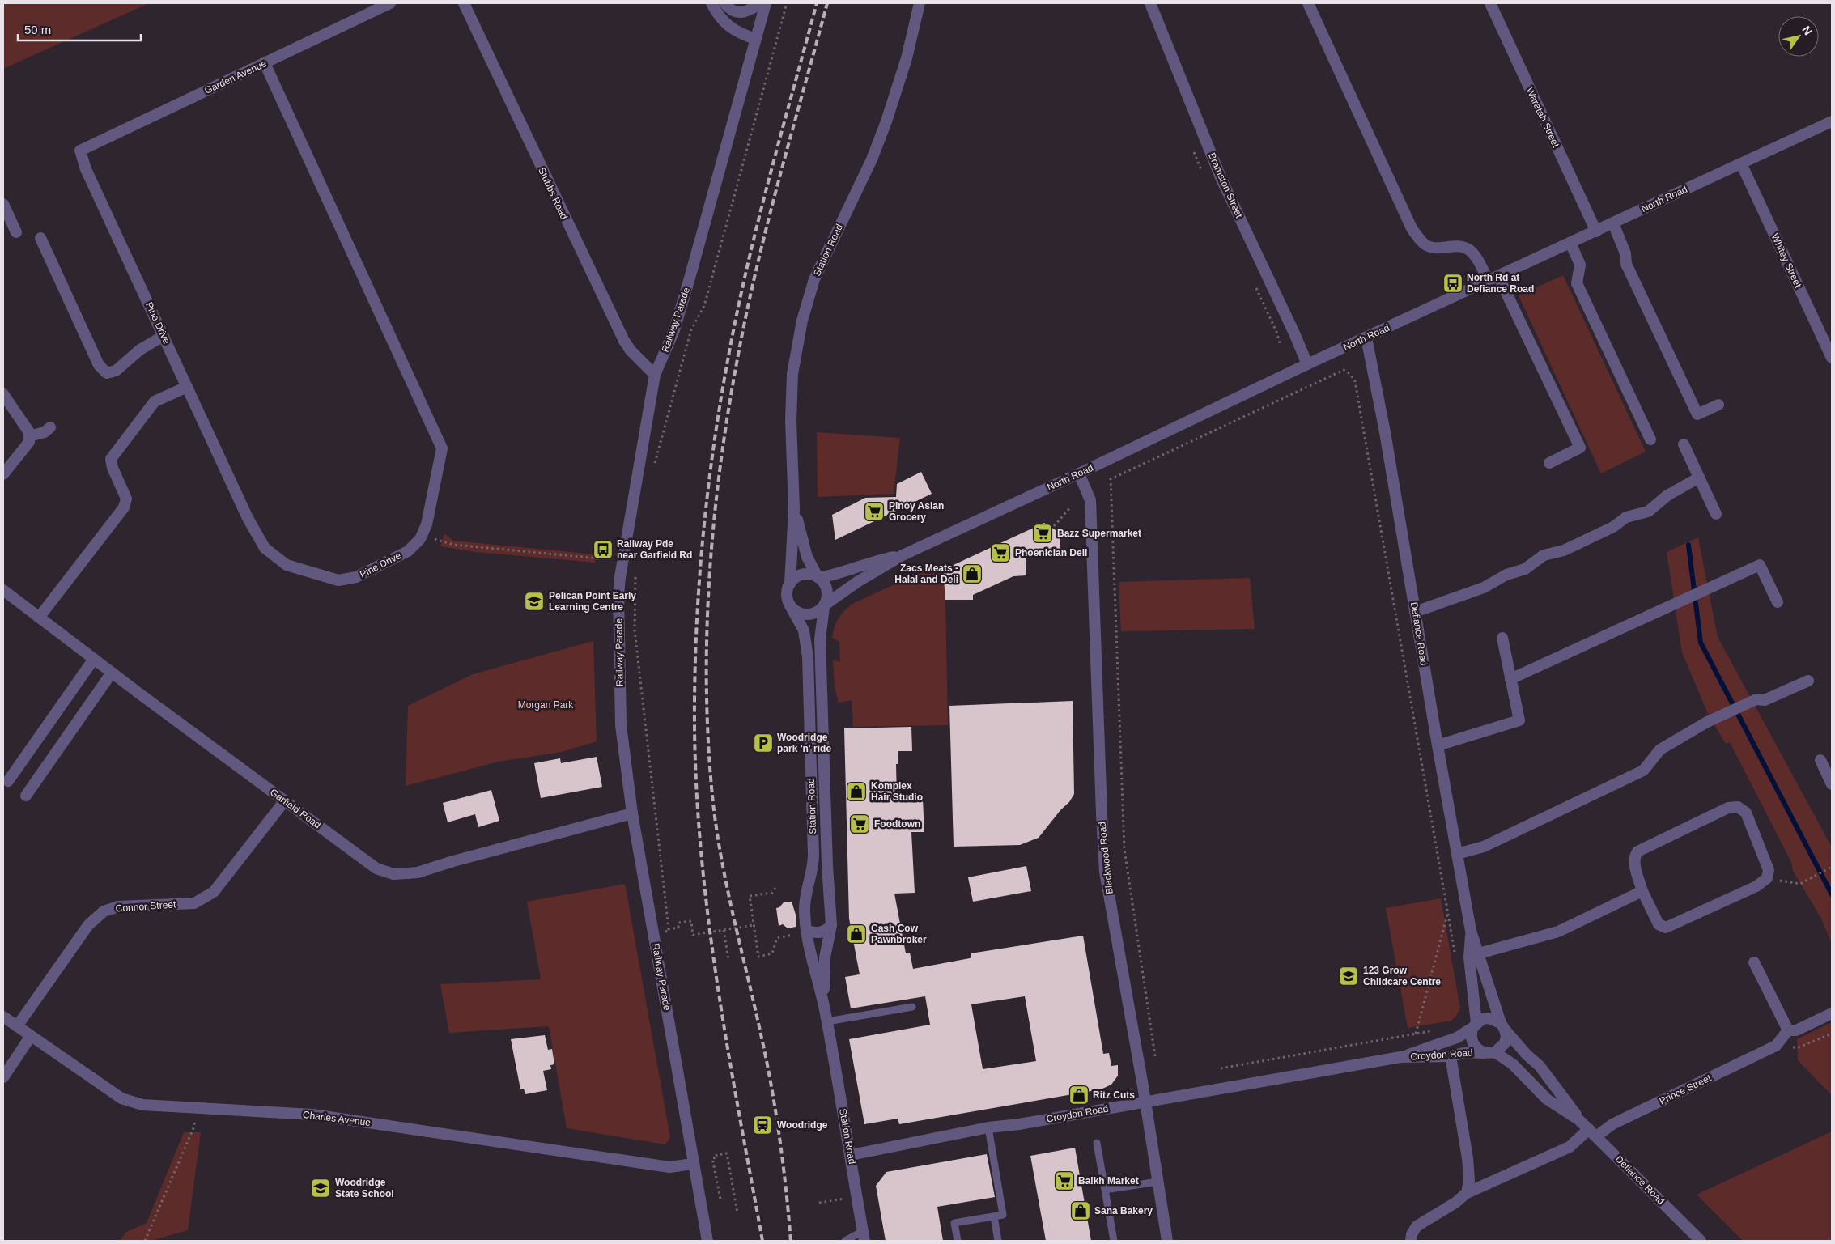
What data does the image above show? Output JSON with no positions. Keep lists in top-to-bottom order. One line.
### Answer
{"streets":{"street":["Garden Avenue","Waratah Street","Bramston Street","Stubbs Road","North Road","Station Road","Whitey Street","Railway Parade","Pine Drive","Defiance Road","Garfield Road","Blackwood Road","Connor Street","Croydon Road","Prince Street","Charles Avenue"]},"crossings":[["Garden Avenue","Pine Drive"],["Waratah Street","North Road"],["Bramston Street","North Road"],["Stubbs Road","Railway Parade"],["North Road","Station Road"],["North Road","Whitey Street"],["North Road","Defiance Road"],["North Road","Blackwood Road"],["Station Road","Croydon Road"],["Railway Parade","Garfield Road"],["Railway Parade","Charles Avenue"],["Defiance Road","Croydon Road"],["Defiance Road","Prince Street"],["Garfield Road","Connor Street"],["Blackwood Road","Croydon Road"],["Connor Street","Charles Avenue"]],"parks":["Morgan Park"],"places":{"bus stop":["North Rd at Defiance Road","Railway Pde near Garfield Rd"],"supermarket":["Pinoy Asian Grocery","Bazz Supermarket","Phoenician Deli","Foodtown","Balkh Market"],"shop":["Zacs Meats - Halal and Deli","Komplex Hair Studio","Cash Cow Pawnbroker","Ritz Cuts","Sana Bakery"],"school or university":["Pelican Point Early Learning Centre","123 Grow Childcare Centre","Woodridge State School"],"parking":["Woodridge park 'n' ride"],"station":["Woodridge"]},"scale_bar":"50 m","north":"top right"}
